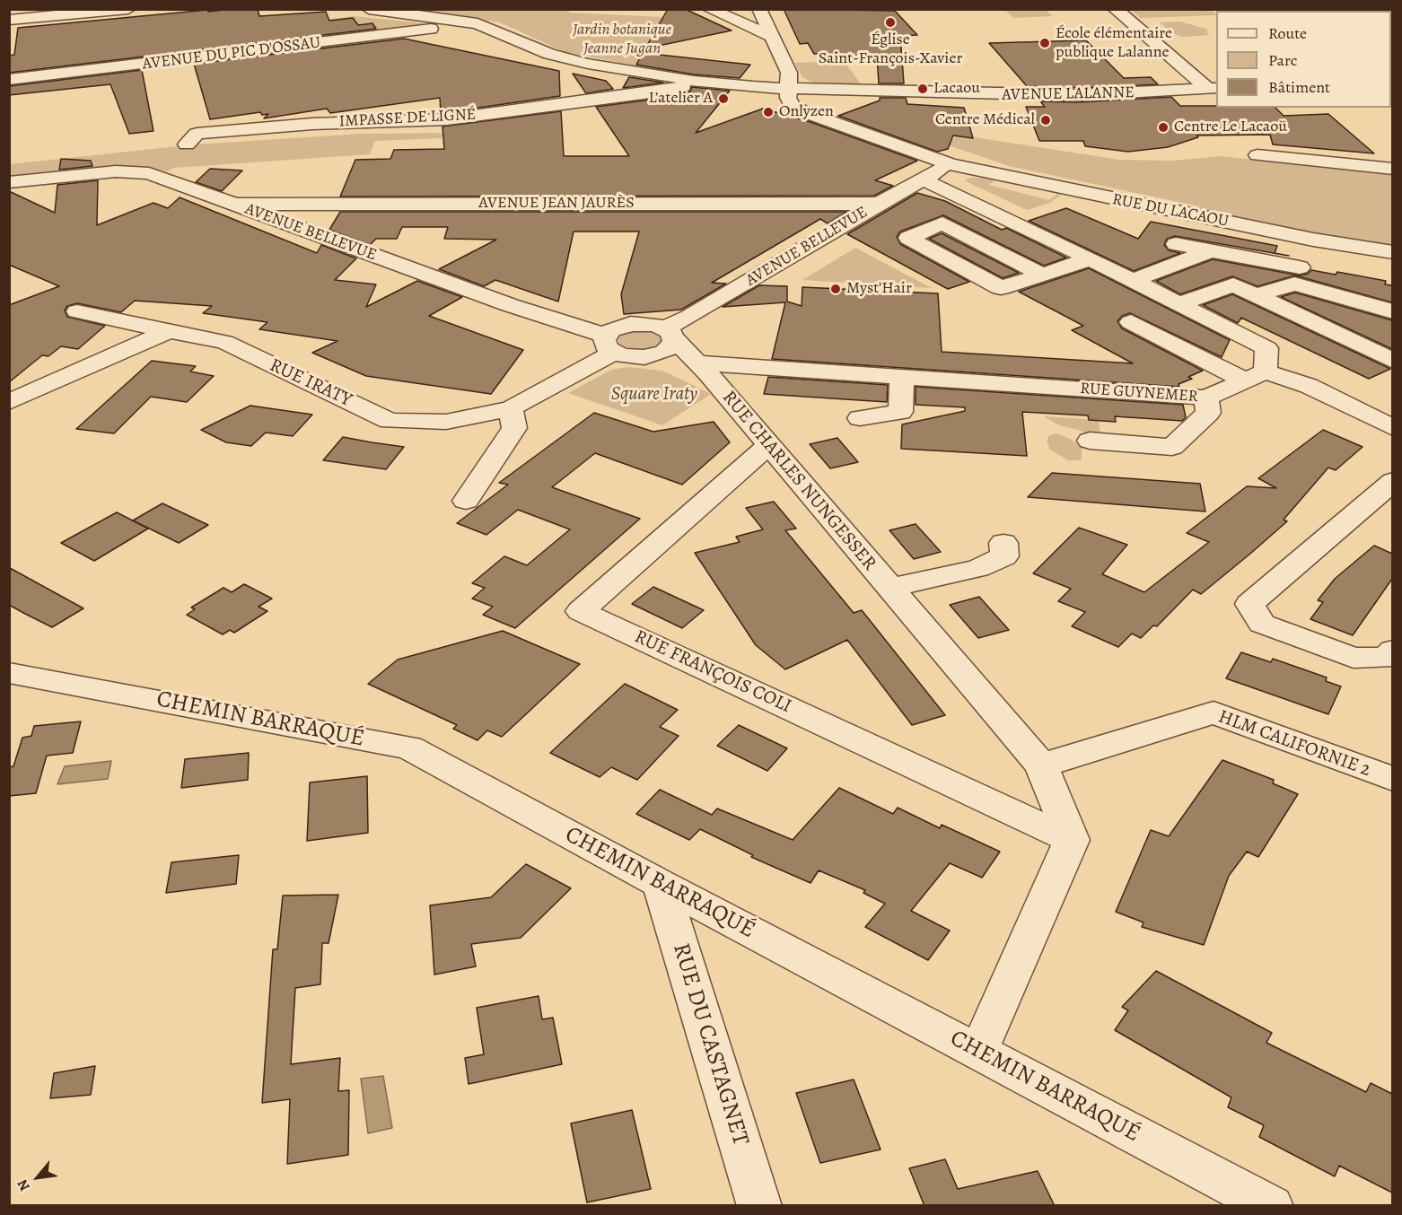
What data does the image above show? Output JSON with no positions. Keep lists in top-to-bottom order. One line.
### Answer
{"streets":{"street":["AVENUE DU PIC D'OSSAU","AVENUE LALANNE","IMPASSE DE LIGNÉ","AVENUE JEAN JAURÈS","RUE DU LACAOU","AVENUE BELLEVUE","RUE IRATY","RUE GUYNEMER","RUE CHARLES NUNGESSER","RUE FRANÇOIS COLI","CHEMIN BARRAQUÉ","HLM CALIFORNIE 2","RUE DU CASTAGNET"]},"crossings":[["AVENUE DU PIC D'OSSAU","AVENUE LALANNE"],["AVENUE LALANNE","IMPASSE DE LIGNÉ"],["AVENUE LALANNE","RUE DU LACAOU"],["AVENUE JEAN JAURÈS","AVENUE BELLEVUE"],["RUE DU LACAOU","AVENUE BELLEVUE"],["AVENUE BELLEVUE","RUE IRATY"],["AVENUE BELLEVUE","RUE CHARLES NUNGESSER"],["RUE IRATY","RUE CHARLES NUNGESSER"],["RUE GUYNEMER","RUE CHARLES NUNGESSER"],["RUE CHARLES NUNGESSER","RUE FRANÇOIS COLI"],["RUE CHARLES NUNGESSER","HLM CALIFORNIE 2"],["CHEMIN BARRAQUÉ","RUE DU CASTAGNET"]],"parks":["Jardin botanique Jeanne Jugan","Square Iraty"],"places":["Église Saint-François-Xavier","École élémentaire publique Lalanne","Lacaou","L’atelier A","Onlyzen","Centre Médical","Centre Le Lacaoü","Myst’Hair"],"legend":["Route","Parc","Bâtiment"],"north":"bottom left"}
